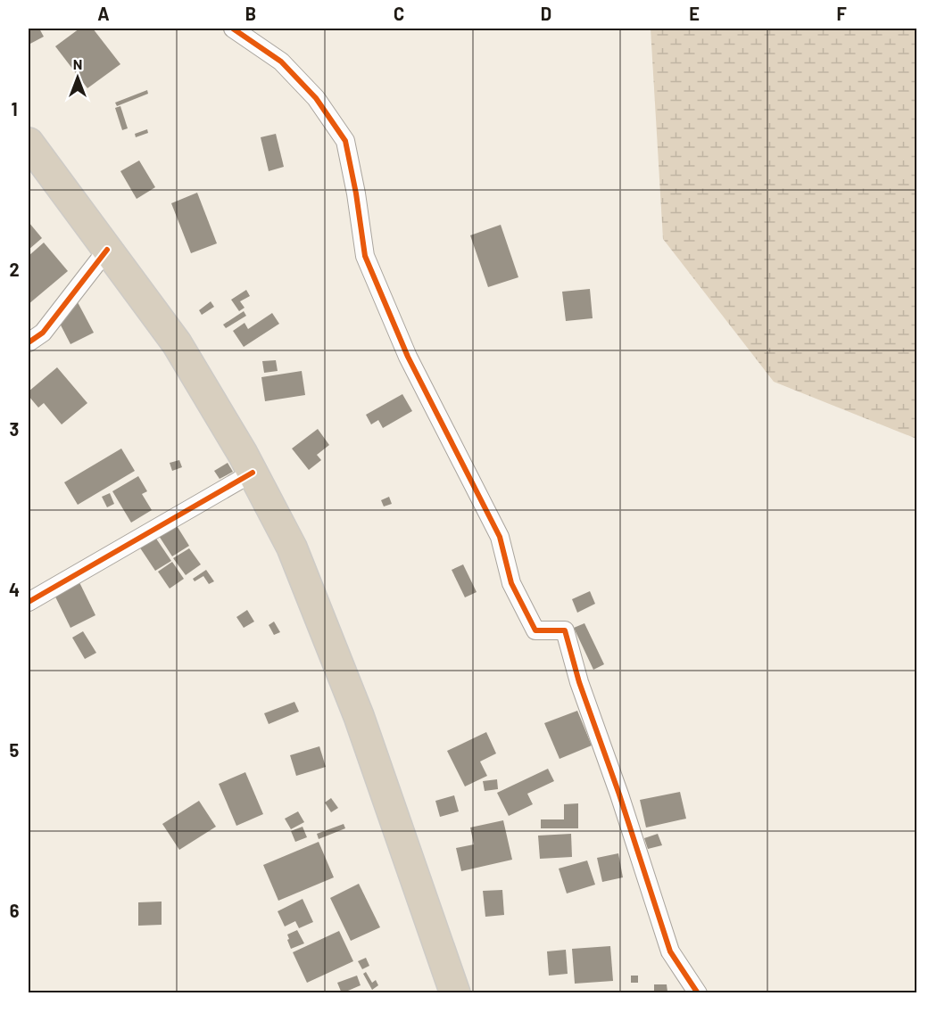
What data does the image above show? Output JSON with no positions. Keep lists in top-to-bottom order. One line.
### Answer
{"north":"top","grid":{"columns":["A","B","C","D","E","F"],"rows":["1","2","3","4","5","6"]}}
